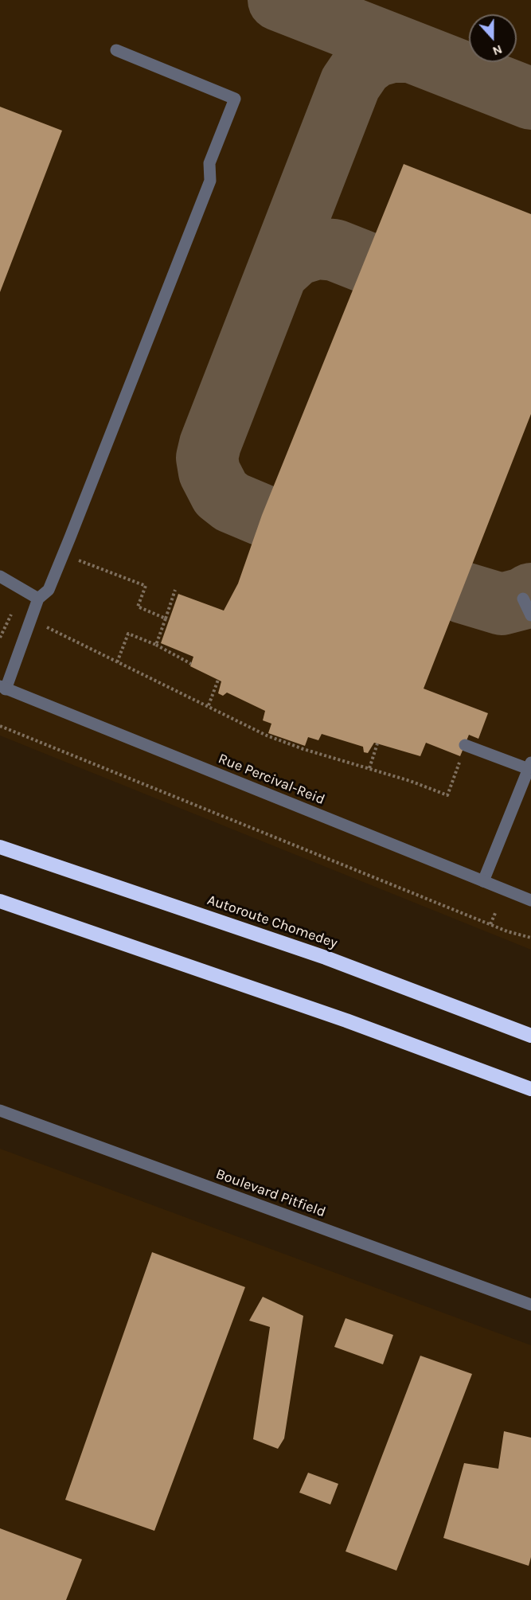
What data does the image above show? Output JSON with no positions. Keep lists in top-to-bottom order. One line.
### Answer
{"streets":{"highway":["Autoroute Chomedey"],"street":["Rue Percival-Reid","Boulevard Pitfield"]},"north":"bottom"}
